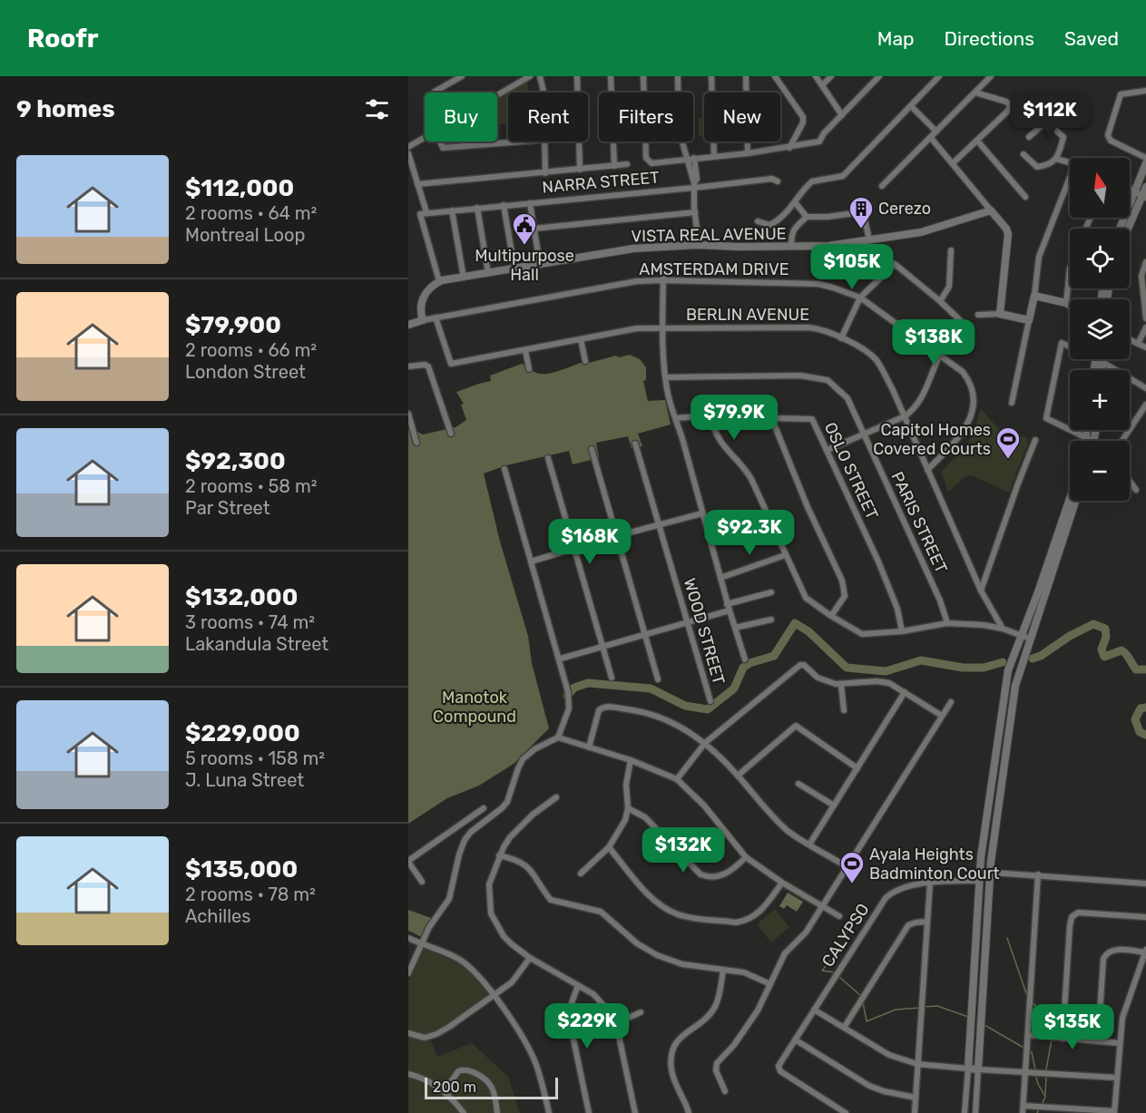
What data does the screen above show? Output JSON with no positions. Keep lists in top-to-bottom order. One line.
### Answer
{"streets":{"street":["NARRA STREET","VISTA REAL AVENUE","AMSTERDAM DRIVE","BERLIN AVENUE","OSLO STREET","PARIS STREET","WOOD STREET","CALYPSO"]},"crossings":[["AMSTERDAM DRIVE","BERLIN AVENUE"]],"parks":["Manotok Compound"],"places":{"building":["Cerezo"],"public building":["Multipurpose Hall"],"sports":["Capitol Homes Covered Courts","Ayala Heights Badminton Court"]},"scale_bar":"200 m","north":"top","page":{"header":"Roofr","nav":["Map","Directions","Saved"],"heading":"9 homes","price":["$112K","$105K","$138K","$79.9K","$92.3K","$168K","$132K","$229K","$135K"],"chip":["Buy","Rent","Filters","New"],"list":[{"name":"$112,000","note":"2 rooms · 64 m² · Montreal Loop"},{"name":"$79,900","note":"2 rooms · 66 m² · London Street"},{"name":"$92,300","note":"2 rooms · 58 m² · Par Street"},{"name":"$132,000","note":"3 rooms · 74 m² · Lakandula Street"},{"name":"$229,000","note":"5 rooms · 158 m² · J. Luna Street"},{"name":"$135,000","note":"2 rooms · 78 m² · Achilles"}],"map_buttons":["+","−"],"scale":"200 m"}}
